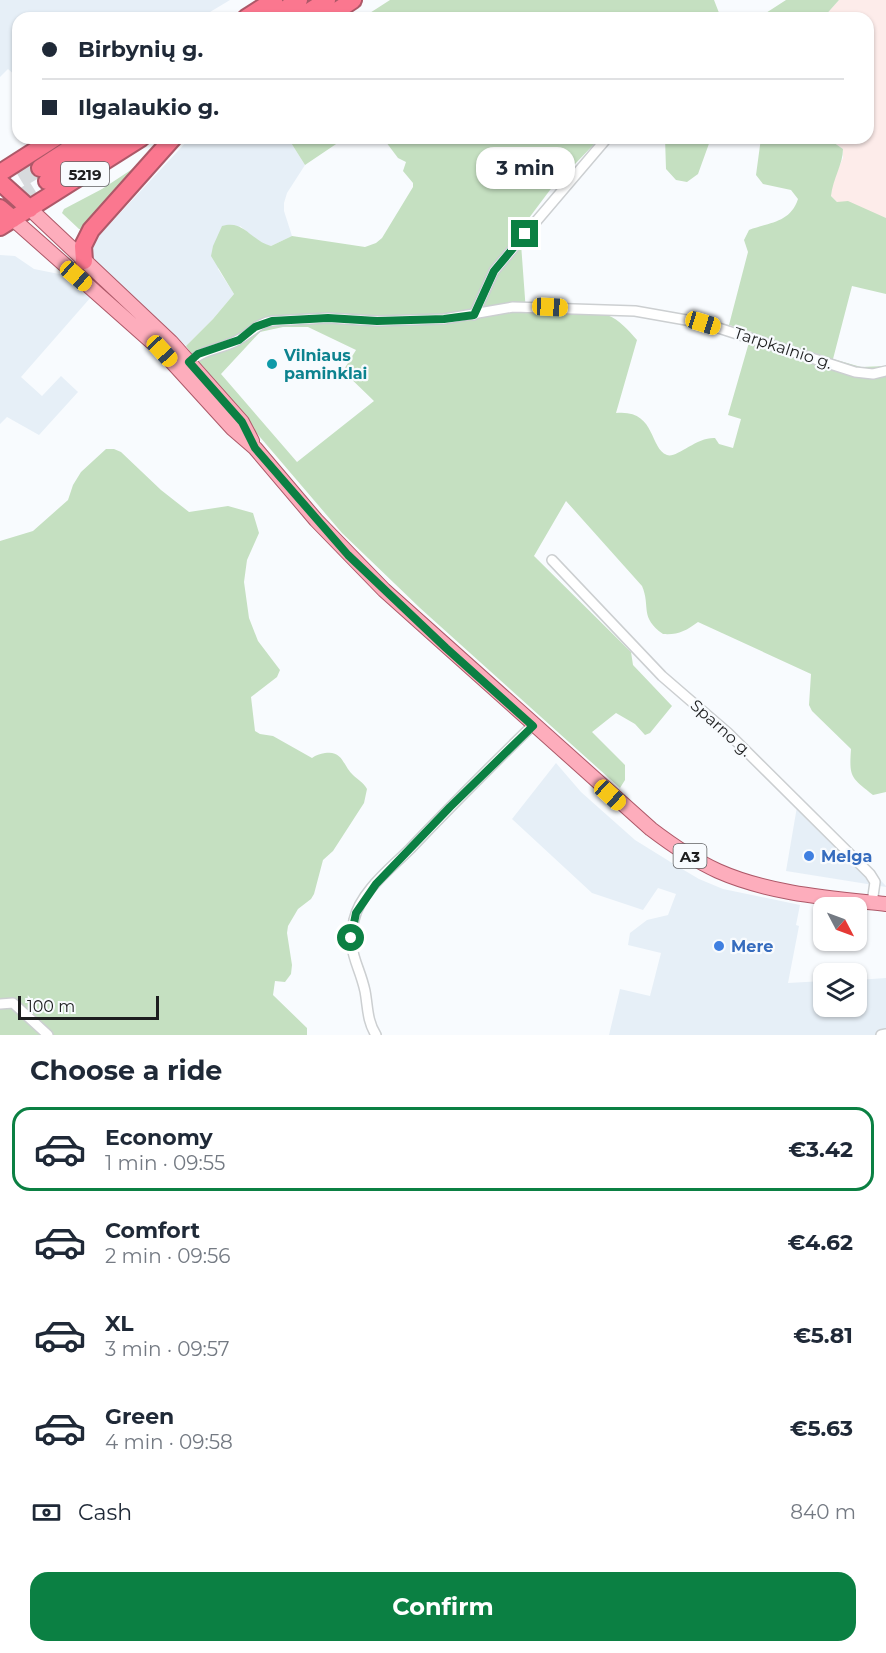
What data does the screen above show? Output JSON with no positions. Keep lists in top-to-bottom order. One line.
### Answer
{"streets":{"highway":["5219","A3"],"street":["Tarpkalnio g.","Sparno g."]},"crossings":[["5219","A3"],["Tarpkalnio g.","A3"],["Sparno g.","A3"]],"places":["Vilniaus paminklai","Melga","Mere"],"scale_bar":"100 m","north":"bottom right","page":{"banner":["Birbynių g.","Ilgalaukio g."],"bubble":"3 min","scale":"100 m","heading":"Choose a ride","list":[{"name":"Economy","note":"1 min · 09:55","value":"€3.42"},{"name":"Comfort","note":"2 min · 09:56","value":"€4.62"},{"name":"XL","note":"3 min · 09:57","value":"€5.81"},{"name":"Green","note":"4 min · 09:58","value":"€5.63"}],"pay":["Cash","840 m"],"buttons":"Confirm"}}
